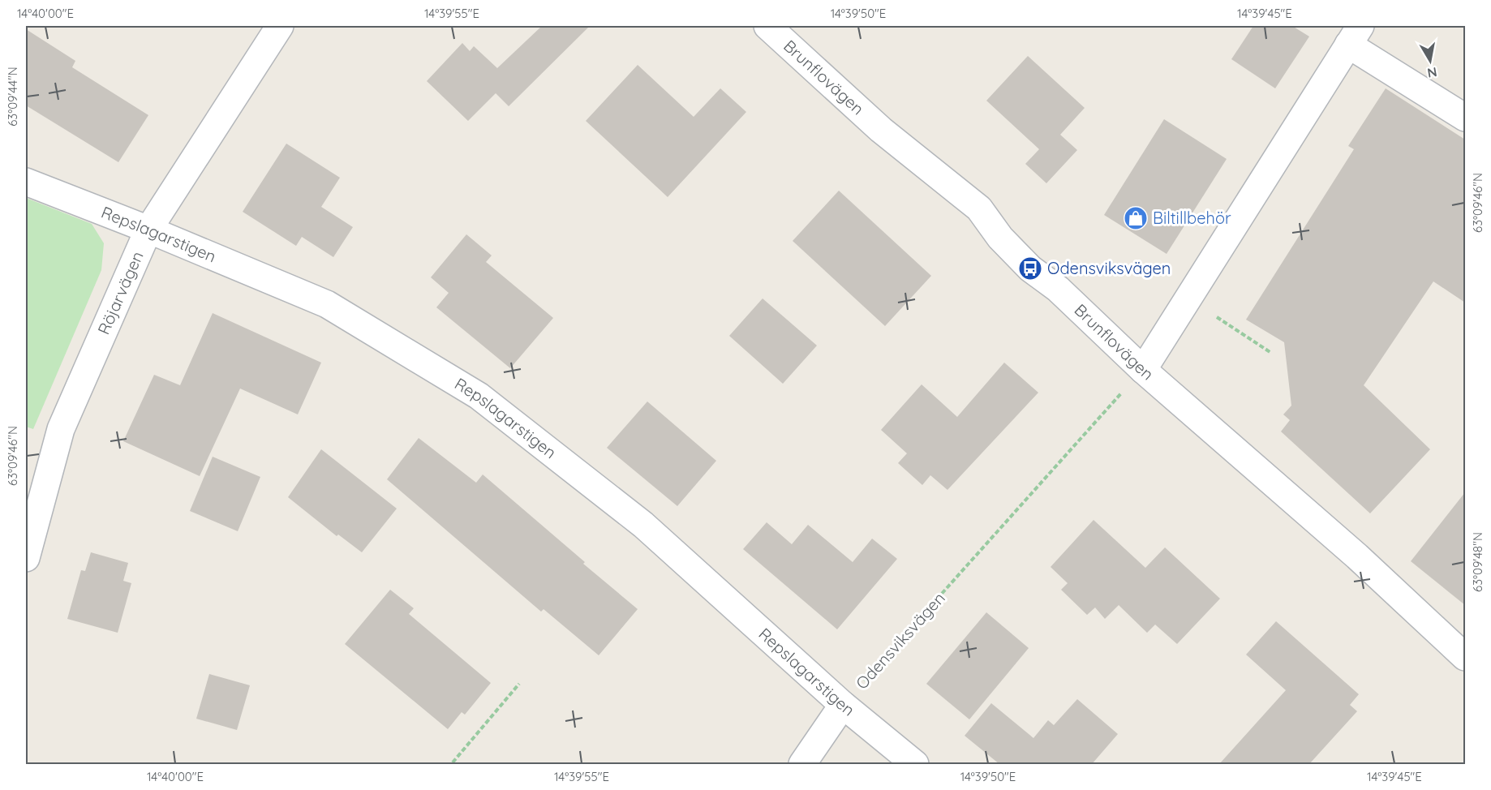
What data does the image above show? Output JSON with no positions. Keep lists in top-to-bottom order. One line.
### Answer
{"streets":{"street":["Brunflovägen","Repslagarstigen","Röjarvägen"],"path":["Odensviksvägen"]},"crossings":[["Brunflovägen","Odensviksvägen"],["Repslagarstigen","Röjarvägen"],["Repslagarstigen","Odensviksvägen"]],"places":{"shop":["Biltillbehör"],"bus stop":["Odensviksvägen"]},"north":"bottom","coordinates":["14°40'00\"E","14°39'55\"E","14°39'50\"E","14°39'45\"E","63°09'44\"N","63°09'46\"N","63°09'48\"N"]}
